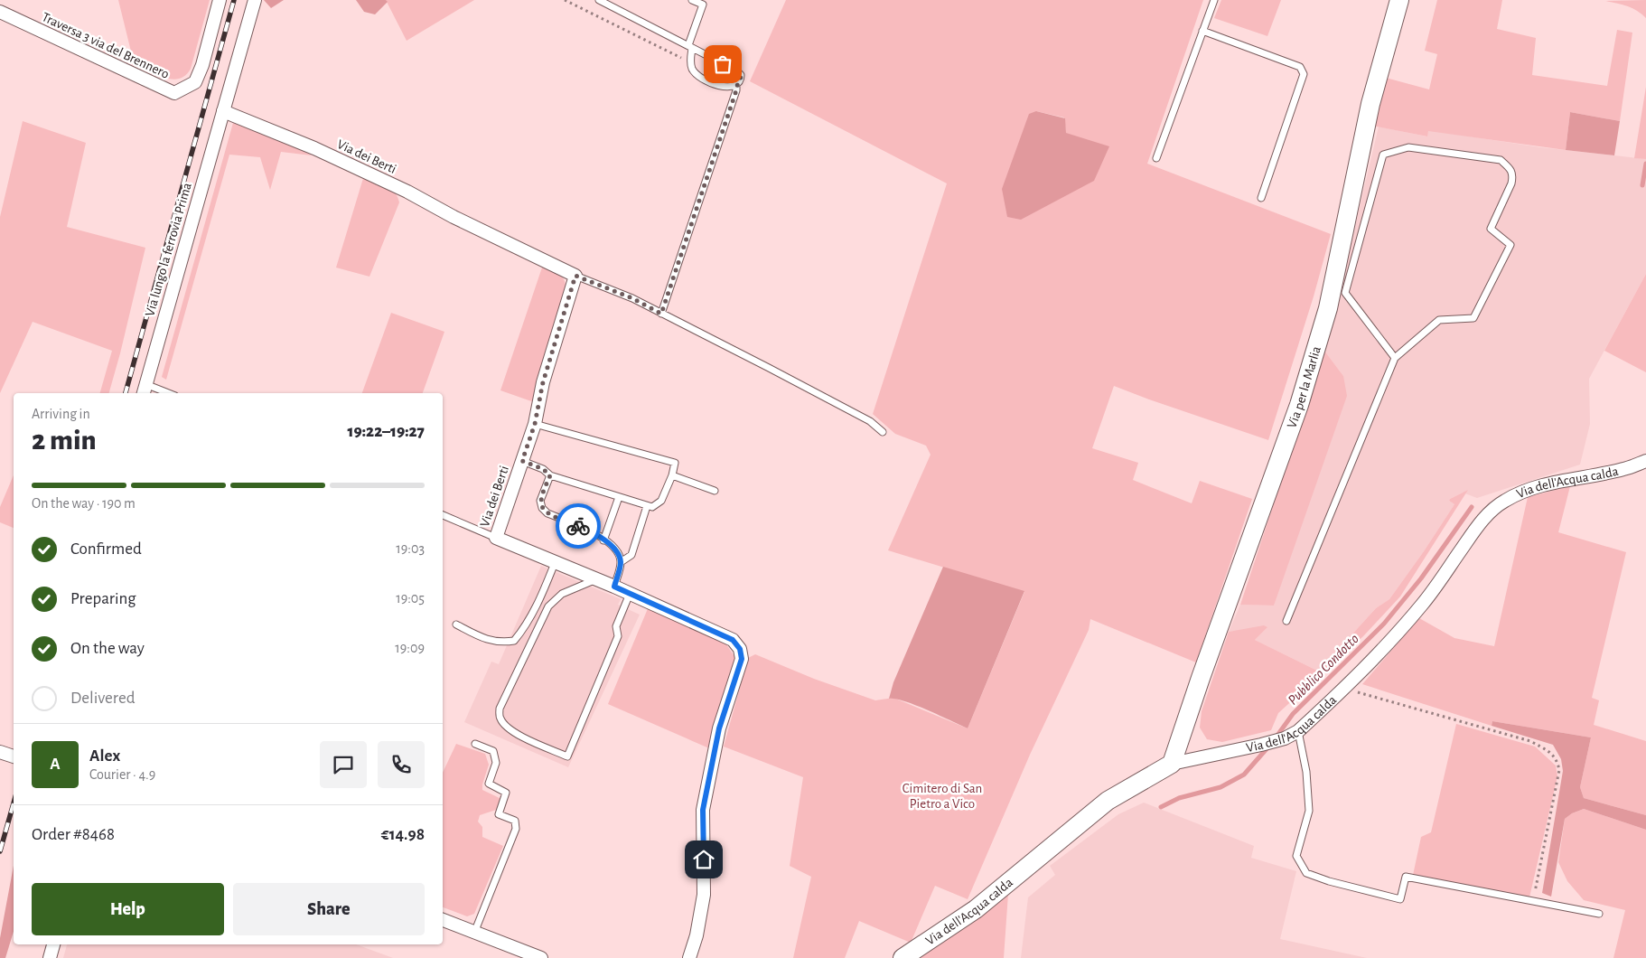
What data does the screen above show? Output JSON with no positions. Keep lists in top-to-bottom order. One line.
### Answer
{"streets":{"street":["Traversa 3 via del Brennero","Via dei Berti","Via lungo la ferrovia Prima","Via per la Marlia","Via dell'Acqua calda"]},"crossings":[["Via dei Berti","Via lungo la ferrovia Prima"],["Via per la Marlia","Via dell'Acqua calda"]],"water":["Pubblico Condotto"],"parks":["Cimitero di San Pietro a Vico"],"page":{"heading":["2 min","Arriving in","19:22–19:27"],"panel":["Alex","Courier · 4.9","Order #8468","€14.98"],"bar":"On the way · 190 m","list":[["Confirmed","19:03"],["Preparing","19:05"],["On the way","19:09"],"Delivered"],"round":"A","buttons":["Help","Share"]}}
